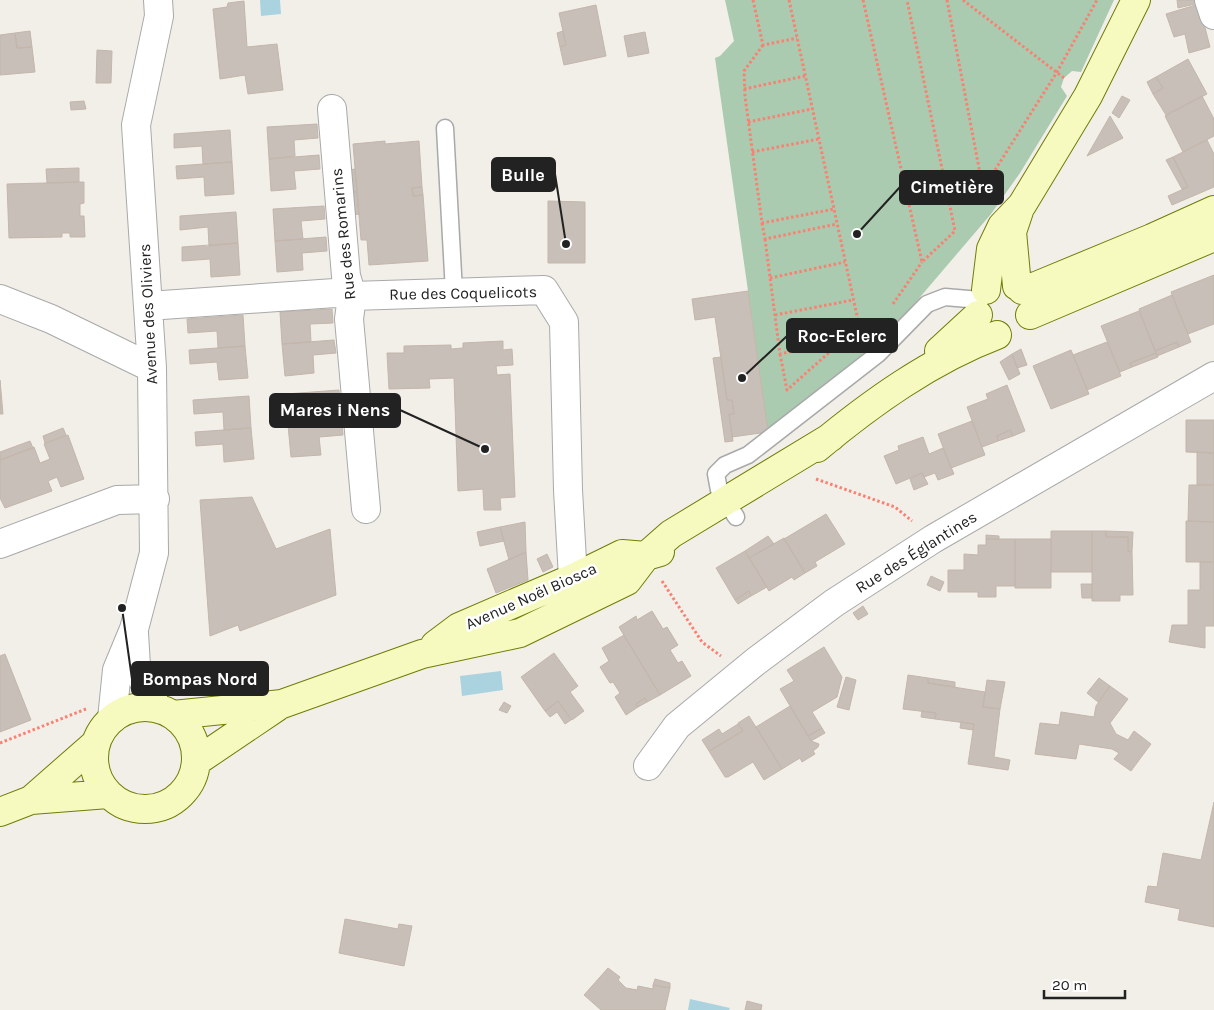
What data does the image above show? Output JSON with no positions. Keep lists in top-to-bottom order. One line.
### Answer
{"streets":{"main road":["Avenue Noël Biosca"],"street":["Rue des Romarins","Rue des Coquelicots","Avenue des Oliviers","Rue des Églantines"]},"crossings":[["Rue des Romarins","Rue des Coquelicots"],["Rue des Coquelicots","Avenue des Oliviers"],["Rue des Coquelicots","Avenue Noël Biosca"]],"places":["Cimetière","Bulle","Roc-Eclerc","Mares i Nens","Bompas Nord"],"scale_bar":"20 m"}
